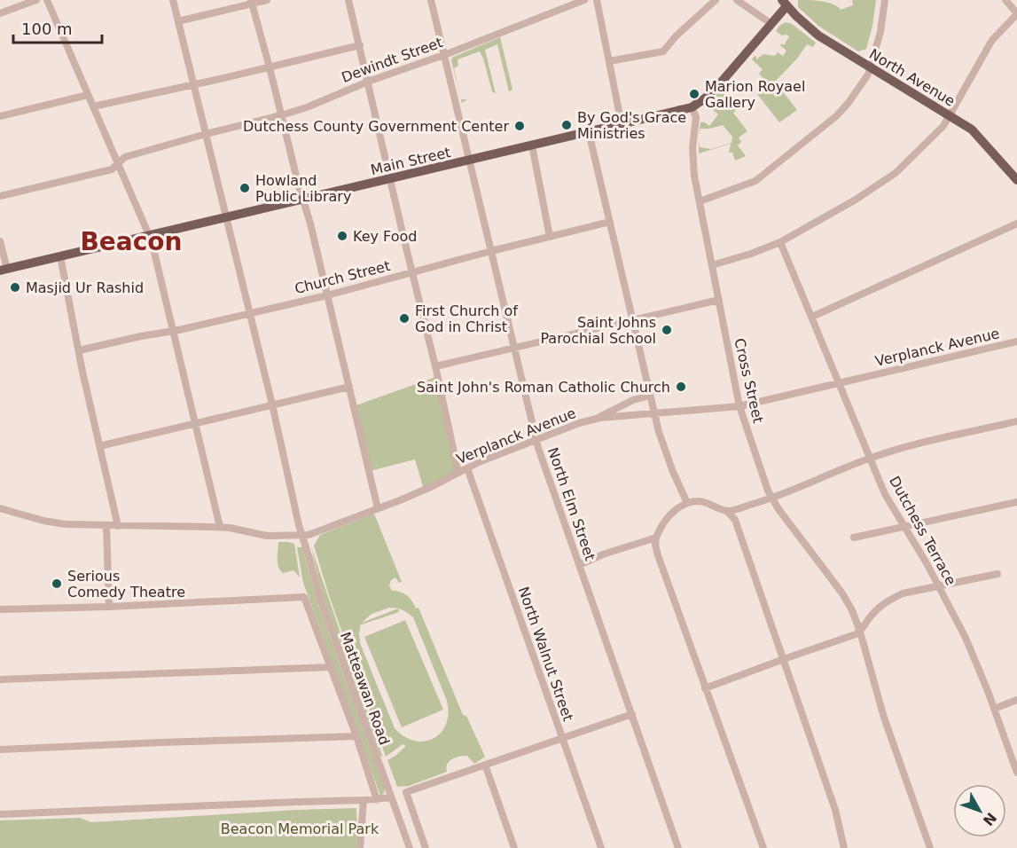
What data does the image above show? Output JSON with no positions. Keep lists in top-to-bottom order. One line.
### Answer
{"streets":{"main road":["North Avenue","Main Street"],"street":["Dewindt Street","Church Street","Verplanck Avenue","Cross Street","North Elm Street","Dutchess Terrace","North Walnut Street","Matteawan Road"]},"crossings":[["Dewindt Street","North Elm Street"],["Dewindt Street","Matteawan Road"],["North Avenue","Main Street"],["Main Street","Cross Street"],["Main Street","North Elm Street"],["Main Street","Matteawan Road"],["Church Street","North Elm Street"],["Church Street","Matteawan Road"],["Verplanck Avenue","Cross Street"],["Verplanck Avenue","North Elm Street"],["Verplanck Avenue","Dutchess Terrace"],["Verplanck Avenue","North Walnut Street"],["Verplanck Avenue","Matteawan Road"]],"districts":["Beacon"],"parks":["Beacon Memorial Park"],"places":["Marion Royael Gallery","By God's Grace Ministries","Dutchess County Government Center","Howland Public Library","Key Food","Masjid Ur Rashid","First Church of God in Christ","Saint Johns Parochial School","Saint John's Roman Catholic Church","Serious Comedy Theatre"],"scale_bar":"100 m","north":"bottom right"}
